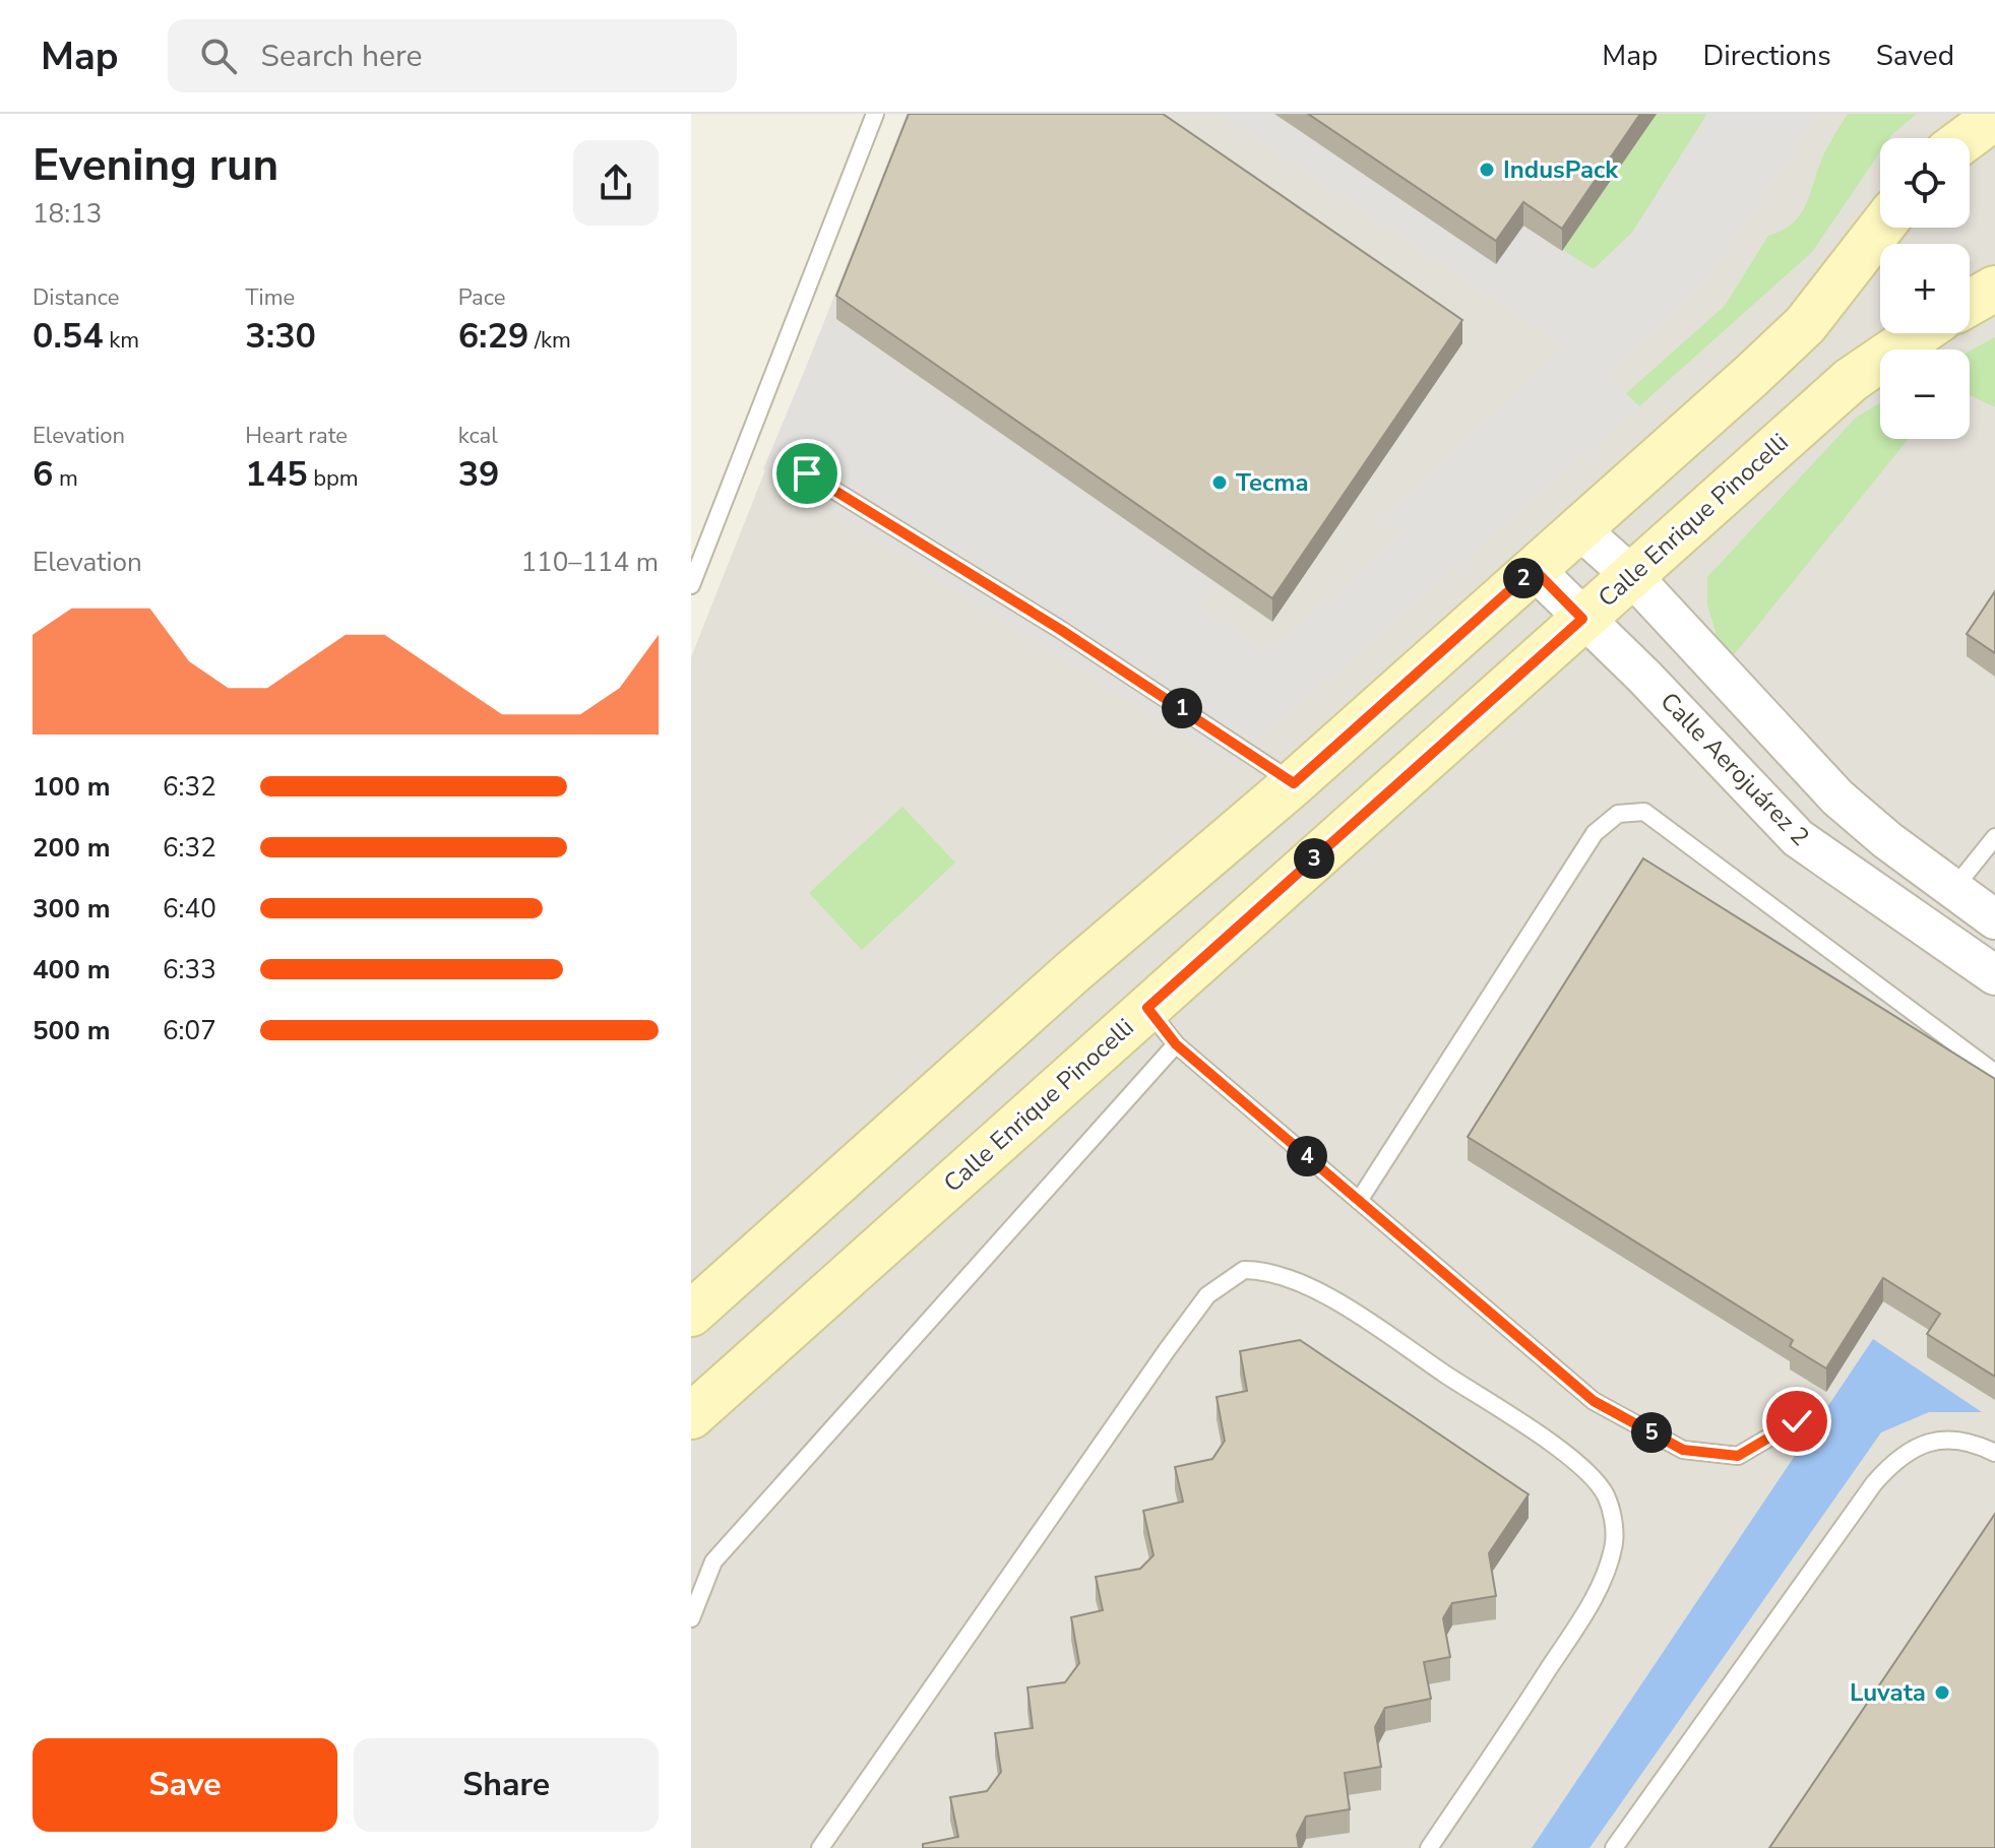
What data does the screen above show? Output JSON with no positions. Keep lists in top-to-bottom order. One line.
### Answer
{"streets":{"main road":["Calle Enrique Pinocelli"],"street":["Calle Aerojuárez 2"]},"crossings":[["Calle Enrique Pinocelli","Calle Aerojuárez 2"]],"places":["IndusPack","Tecma","Luvata"],"page":{"header":"Map","search":"Search here","nav":["Map","Directions","Saved"],"heading":["Evening run","18:13"],"map_buttons":["+","−"],"stats":[["Distance","0.54 km"],["Time","3:30"],["Pace","6:29 /km"],["Elevation","6 m"],["Heart rate","145 bpm"],["kcal","39"]],"chart":["Elevation","110–114 m"],"pins":["2","1","3","4","5"],"list":[{"name":"100 m","note":"6:32"},{"name":"200 m","note":"6:32"},{"name":"300 m","note":"6:40"},{"name":"400 m","note":"6:33"},{"name":"500 m","note":"6:07"}],"buttons":["Save","Share"]}}
